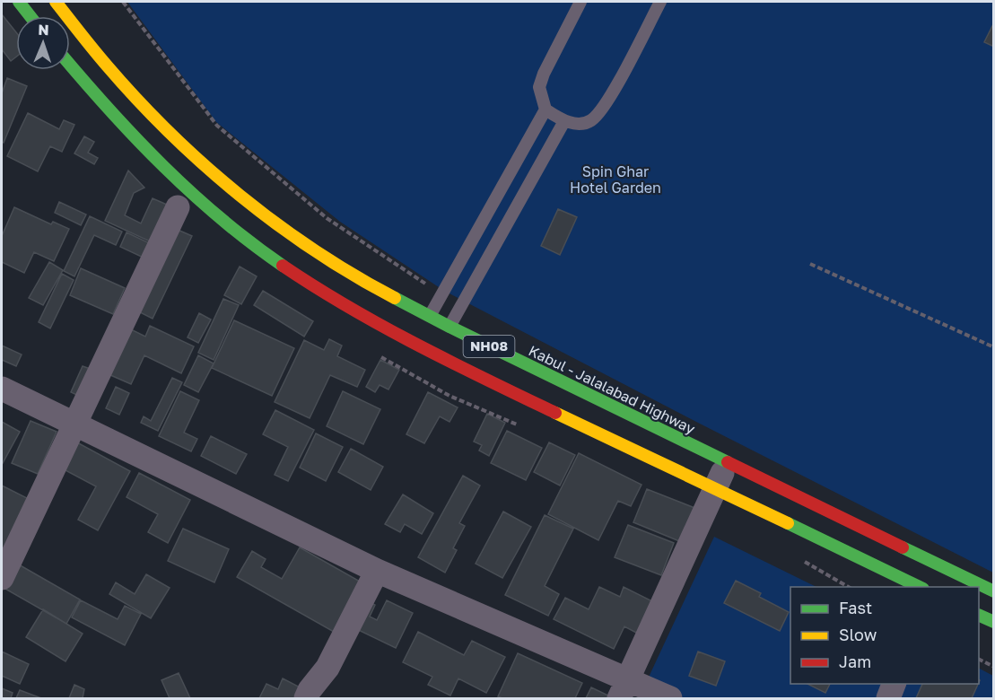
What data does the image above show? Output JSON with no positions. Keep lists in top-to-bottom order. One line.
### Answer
{"streets":{"highway":["NH08","Kabul - Jalalabad Highway"]},"parks":["Spin Ghar Hotel Garden"],"legend":["Fast","Slow","Jam"],"north":"top"}
